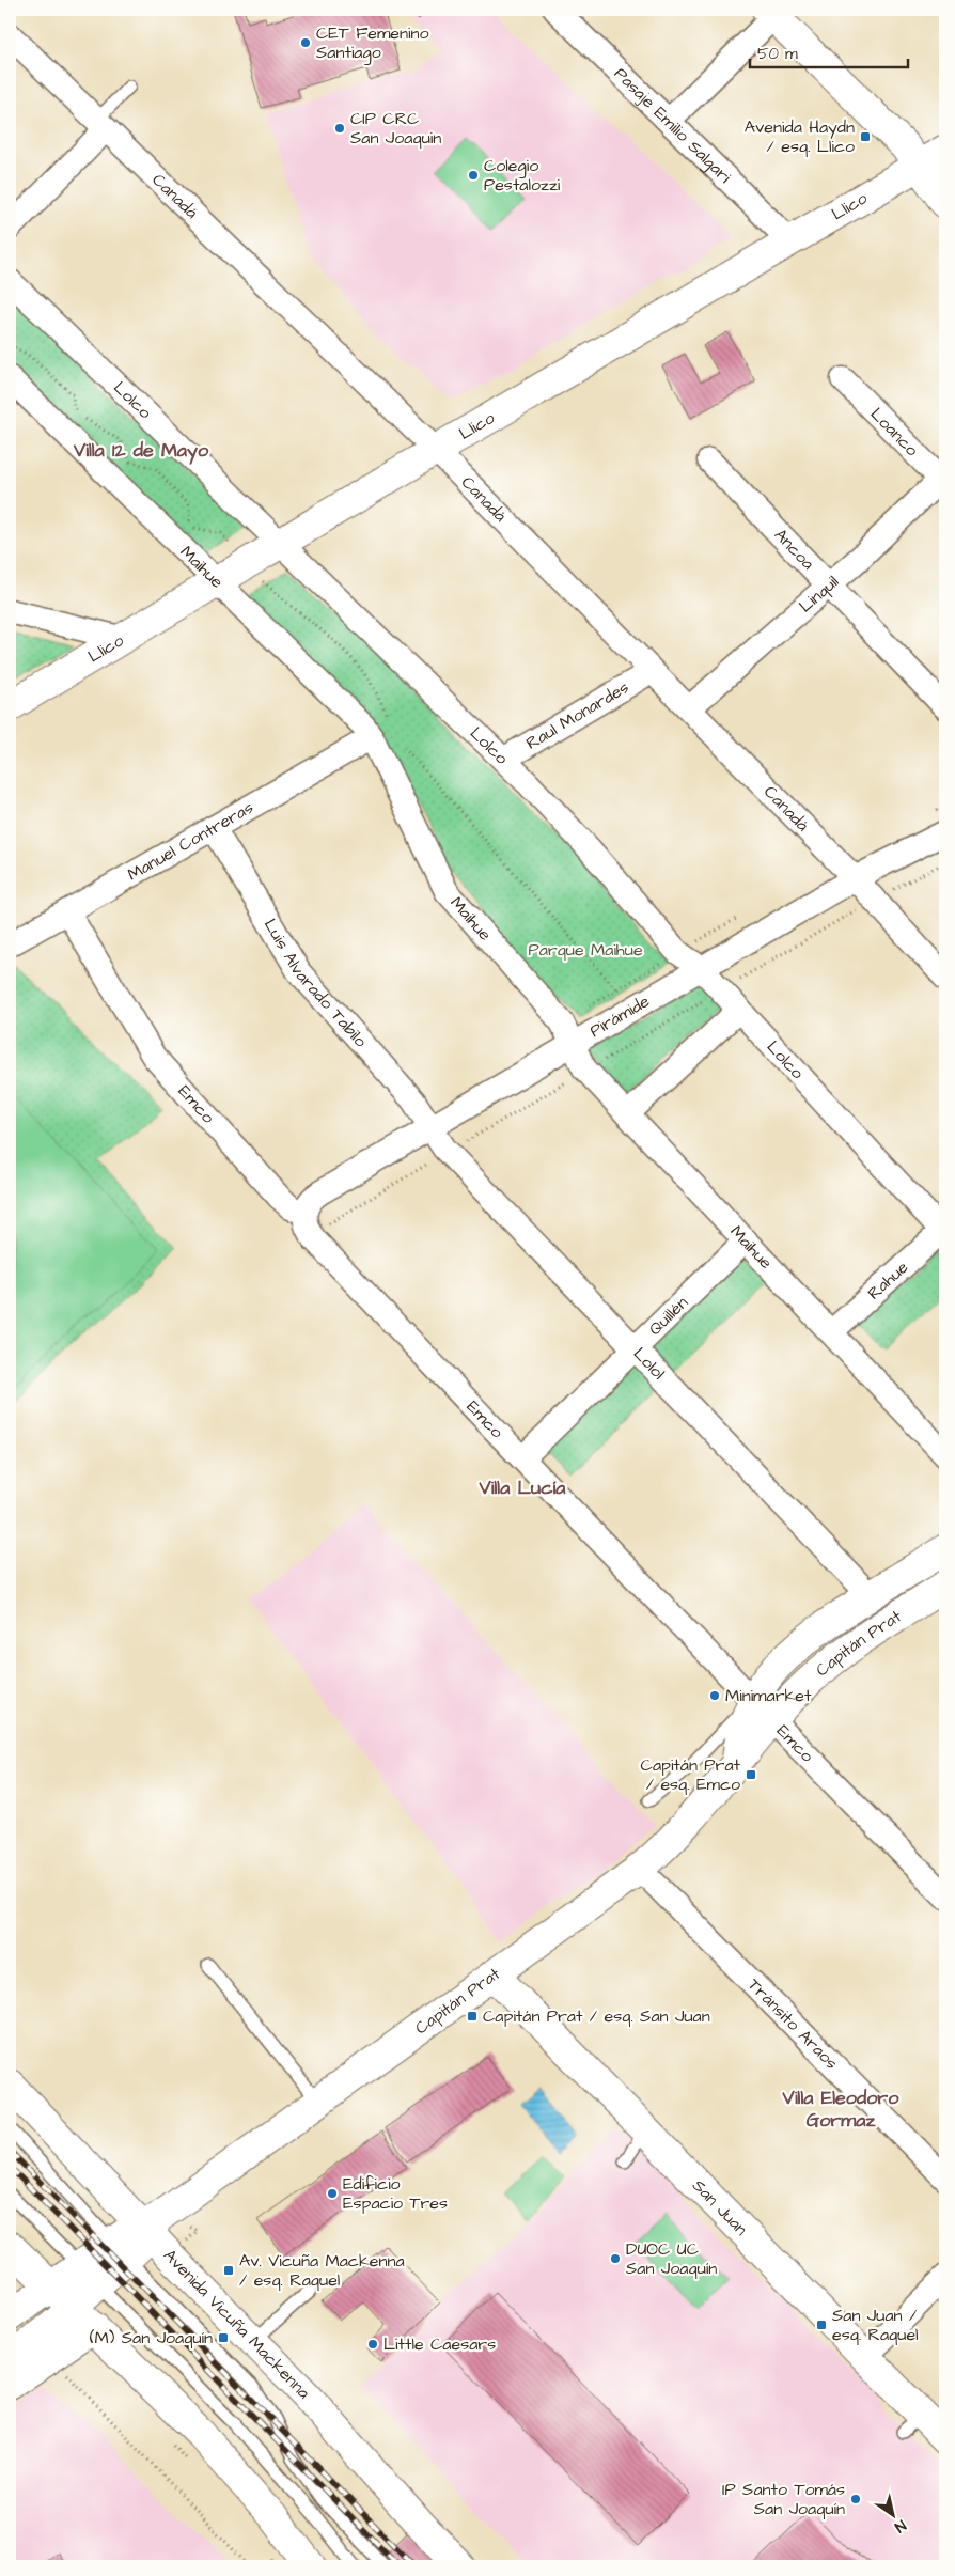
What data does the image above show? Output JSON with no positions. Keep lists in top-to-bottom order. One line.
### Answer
{"streets":{"street":["Pasaje Emilio Salgari","Canadá","Llico","Lolco","Loanco","Ancoa","Maihue","Linquil","Raul Monardes","Manuel Contreras","Luis Alvarado Tabilo","Pirámide","Emco","Rahue","Quillén","Lolol","Capitán Prat","Tránsito Araos","San Juan","Avenida Vicuña Mackenna"]},"crossings":[["Pasaje Emilio Salgari","Llico"],["Canadá","Llico"],["Canadá","Linquil"],["Canadá","Raul Monardes"],["Canadá","Pirámide"],["Llico","Lolco"],["Llico","Maihue"],["Lolco","Raul Monardes"],["Lolco","Pirámide"],["Lolco","Rahue"],["Loanco","Linquil"],["Ancoa","Linquil"],["Maihue","Manuel Contreras"],["Maihue","Pirámide"],["Maihue","Rahue"],["Maihue","Quillén"],["Manuel Contreras","Luis Alvarado Tabilo"],["Manuel Contreras","Emco"],["Luis Alvarado Tabilo","Pirámide"],["Luis Alvarado Tabilo","Lolol"],["Pirámide","Emco"],["Pirámide","Lolol"],["Emco","Quillén"],["Emco","Capitán Prat"],["Quillén","Lolol"],["Lolol","Capitán Prat"],["Capitán Prat","Tránsito Araos"],["Capitán Prat","San Juan"],["Capitán Prat","Avenida Vicuña Mackenna"]],"districts":["Villa 12 de Mayo","Villa Lucía","Villa Eleodoro Gormaz"],"parks":["Parque Maihue"],"places":{"other":["CET Femenino Santiago","CIP CRC San Joaquin","Colegio Pestalozzi","Minimarket","Edificio Espacio Tres","DUOC UC San Joaquín","Little Caesars","IP Santo Tomás San Joaquín"],"transit":["Avenida Haydn / esq. Llico","Capitán Prat / esq. Emco","Capitán Prat / esq. San Juan","Av. Vicuña Mackenna / esq. Raquel","San Juan / esq. Raquel","(M) San Joaquín"]},"scale_bar":"50 m","north":"bottom right"}
